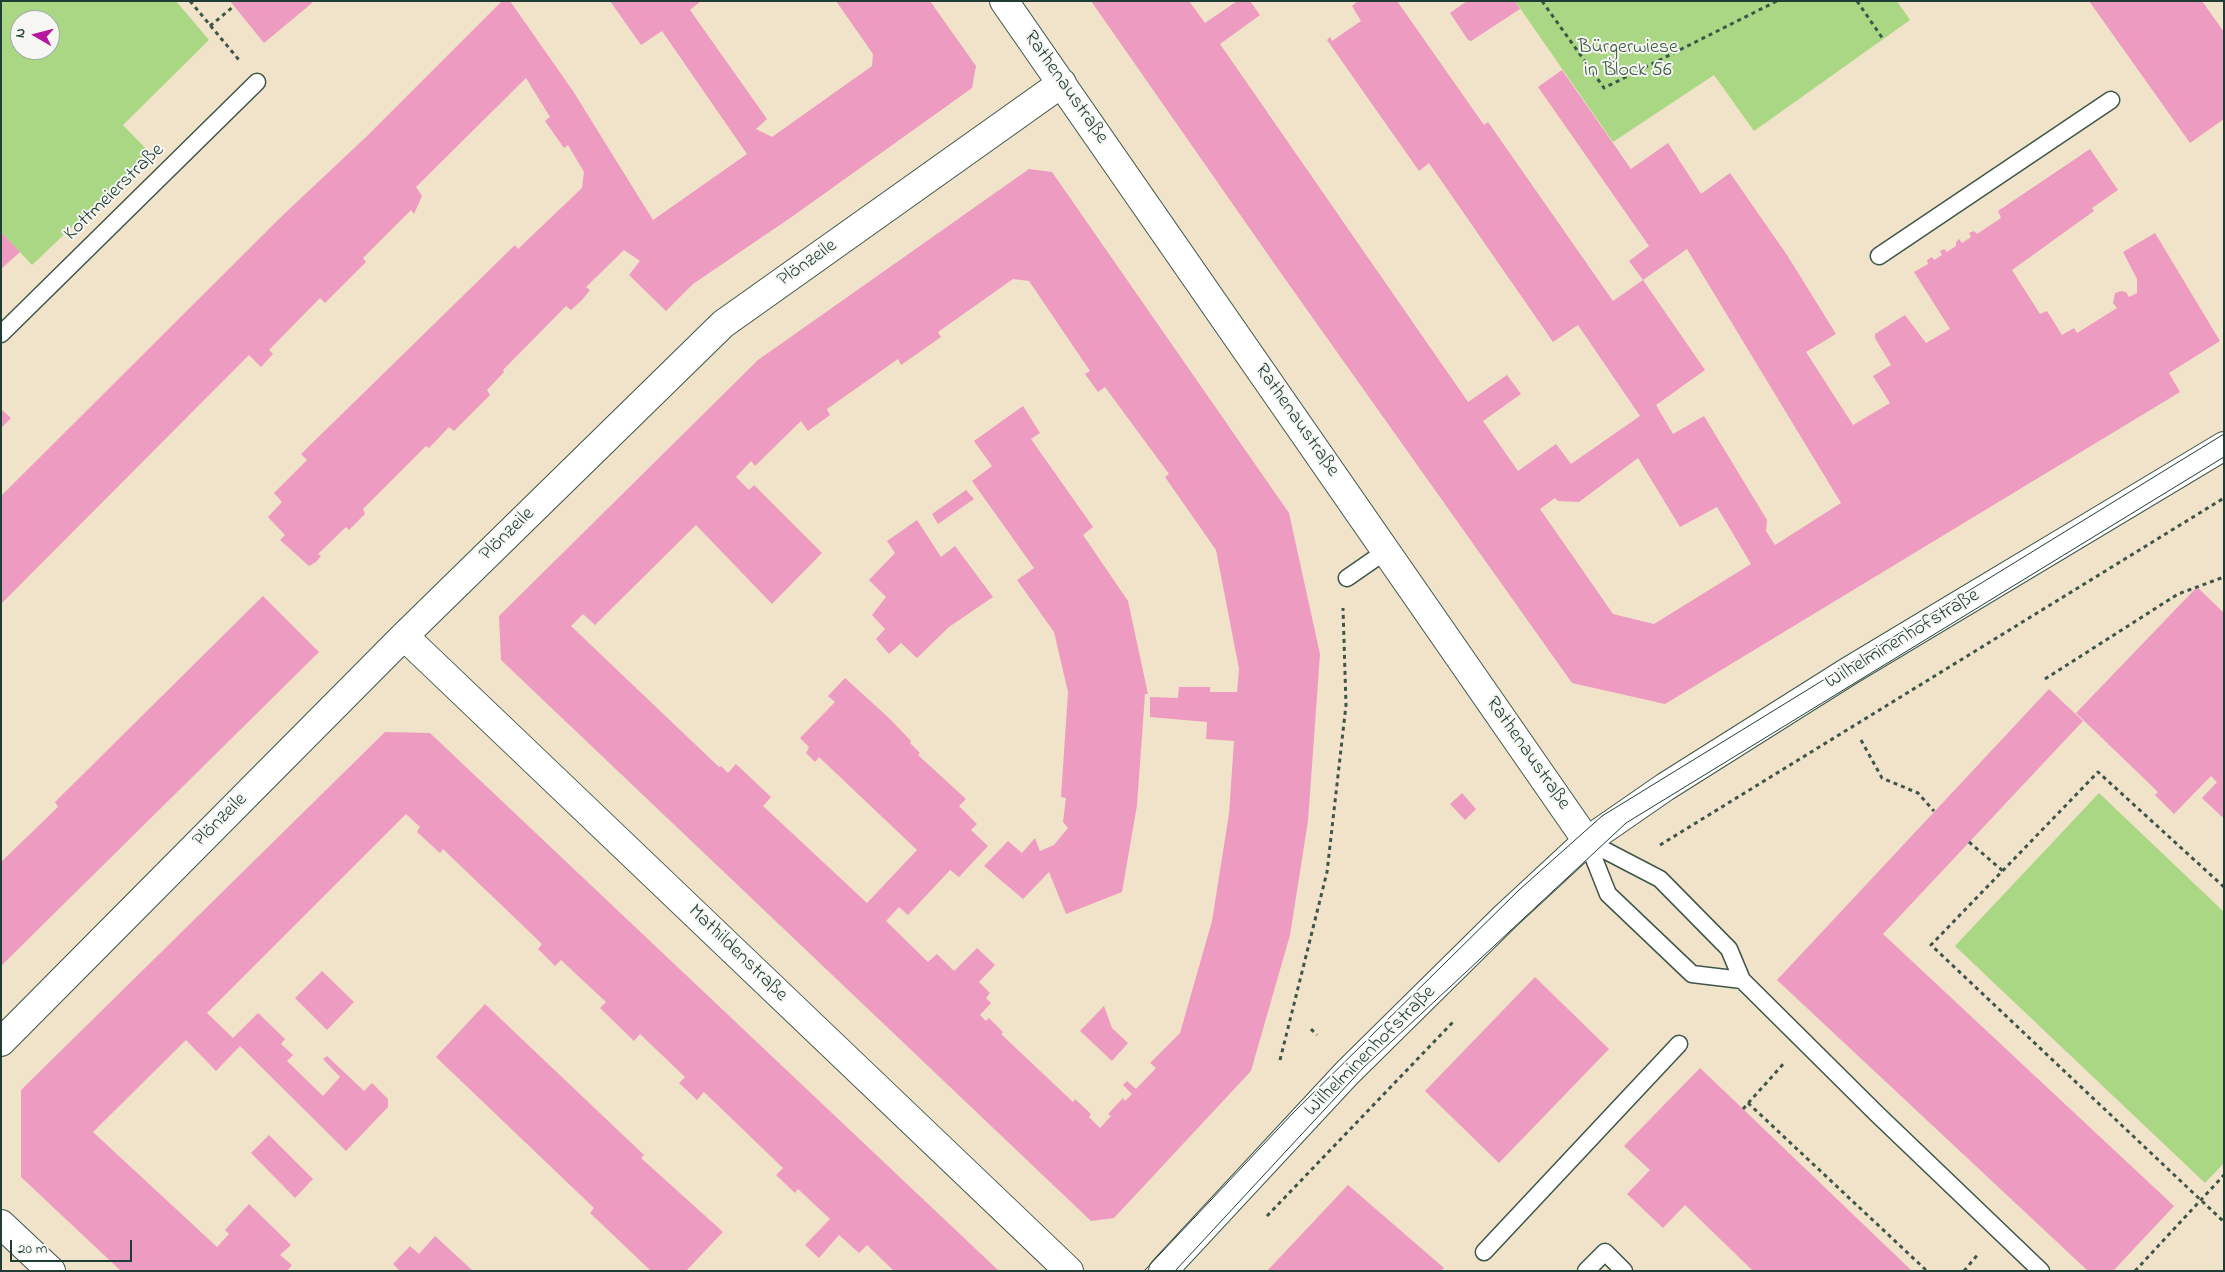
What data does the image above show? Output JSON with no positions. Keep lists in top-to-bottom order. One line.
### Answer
{"streets":{"street":["Rathenaustraße","Plönzeile","Wilhelminenhofstraße","Mathildenstraße"],"lane":["Kottmeierstraße"]},"crossings":[["Rathenaustraße","Plönzeile"],["Rathenaustraße","Wilhelminenhofstraße"],["Plönzeile","Mathildenstraße"]],"parks":["Bürgerwiese in Block 56"],"scale_bar":"20 m","north":"left"}
